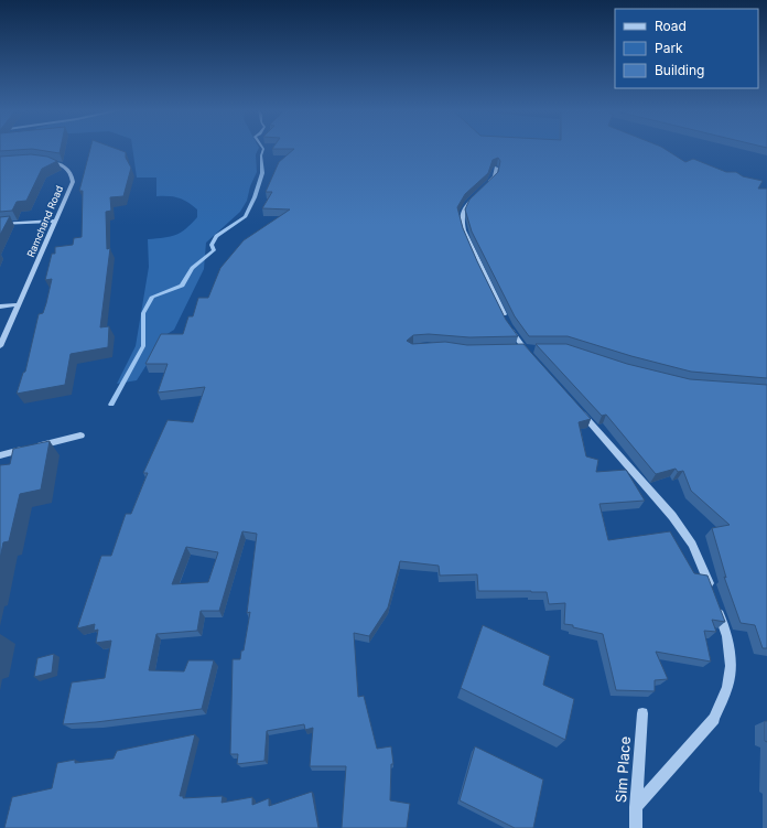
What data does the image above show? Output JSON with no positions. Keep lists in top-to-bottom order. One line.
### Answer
{"streets":{"street":["Ramchand Road","Sim Place"]},"legend":["Road","Park","Building"]}
